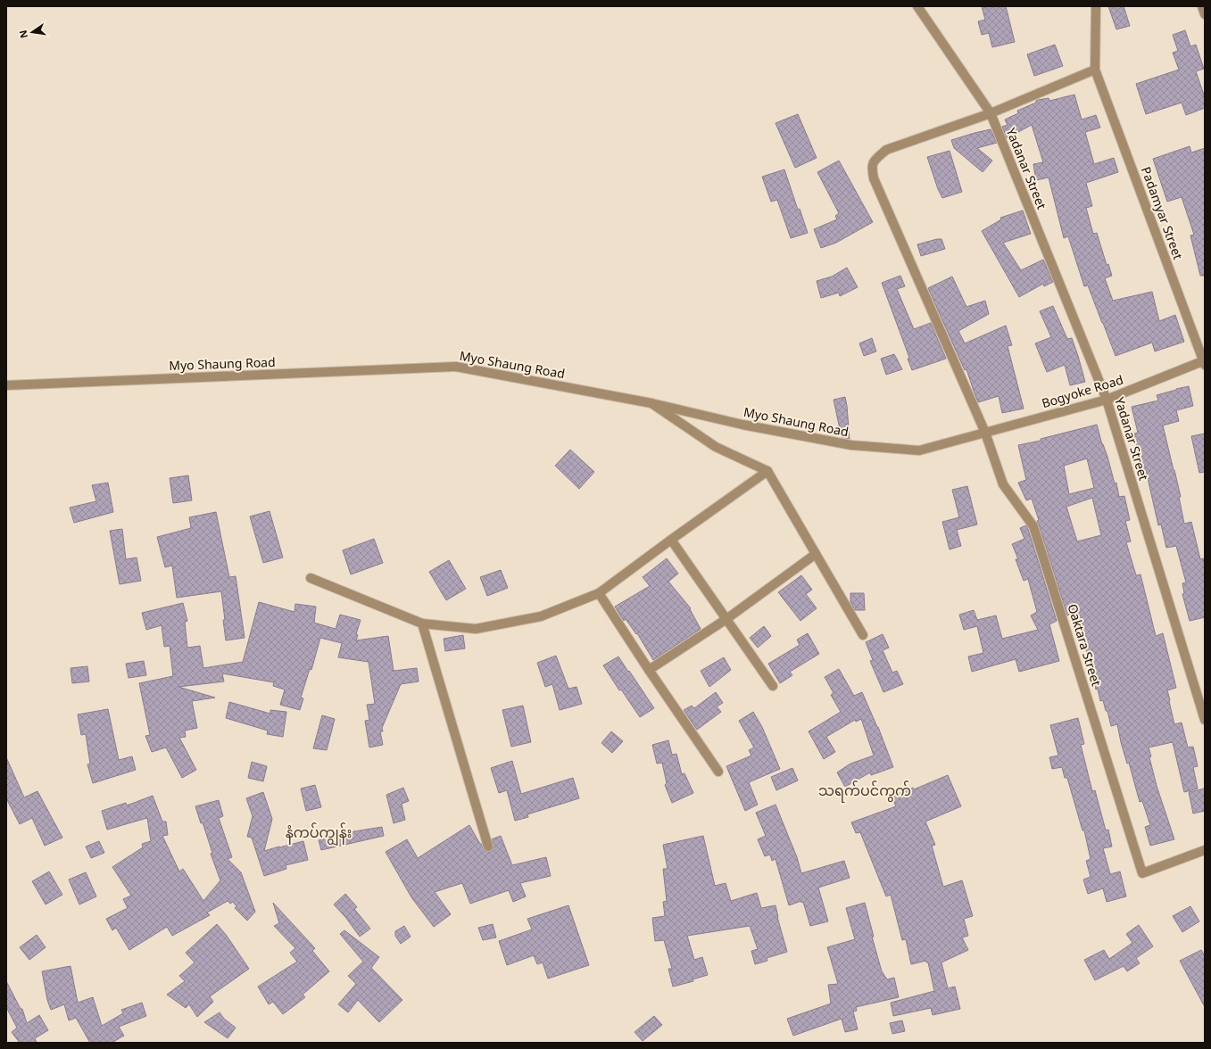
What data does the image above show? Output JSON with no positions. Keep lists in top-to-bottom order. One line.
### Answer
{"streets":{"street":["Yadanar Street","Padamyar Street","Myo Shaung Road","Bogyoke Road","Oaktara Street"]},"crossings":[["Yadanar Street","Bogyoke Road"],["Yadanar Street","Oaktara Street"],["Padamyar Street","Bogyoke Road"],["Myo Shaung Road","Bogyoke Road"],["Myo Shaung Road","Oaktara Street"],["Bogyoke Road","Oaktara Street"]],"districts":["သရက်ပင်ကွက်","နံကပ်ကျွန်း"],"north":"left"}
